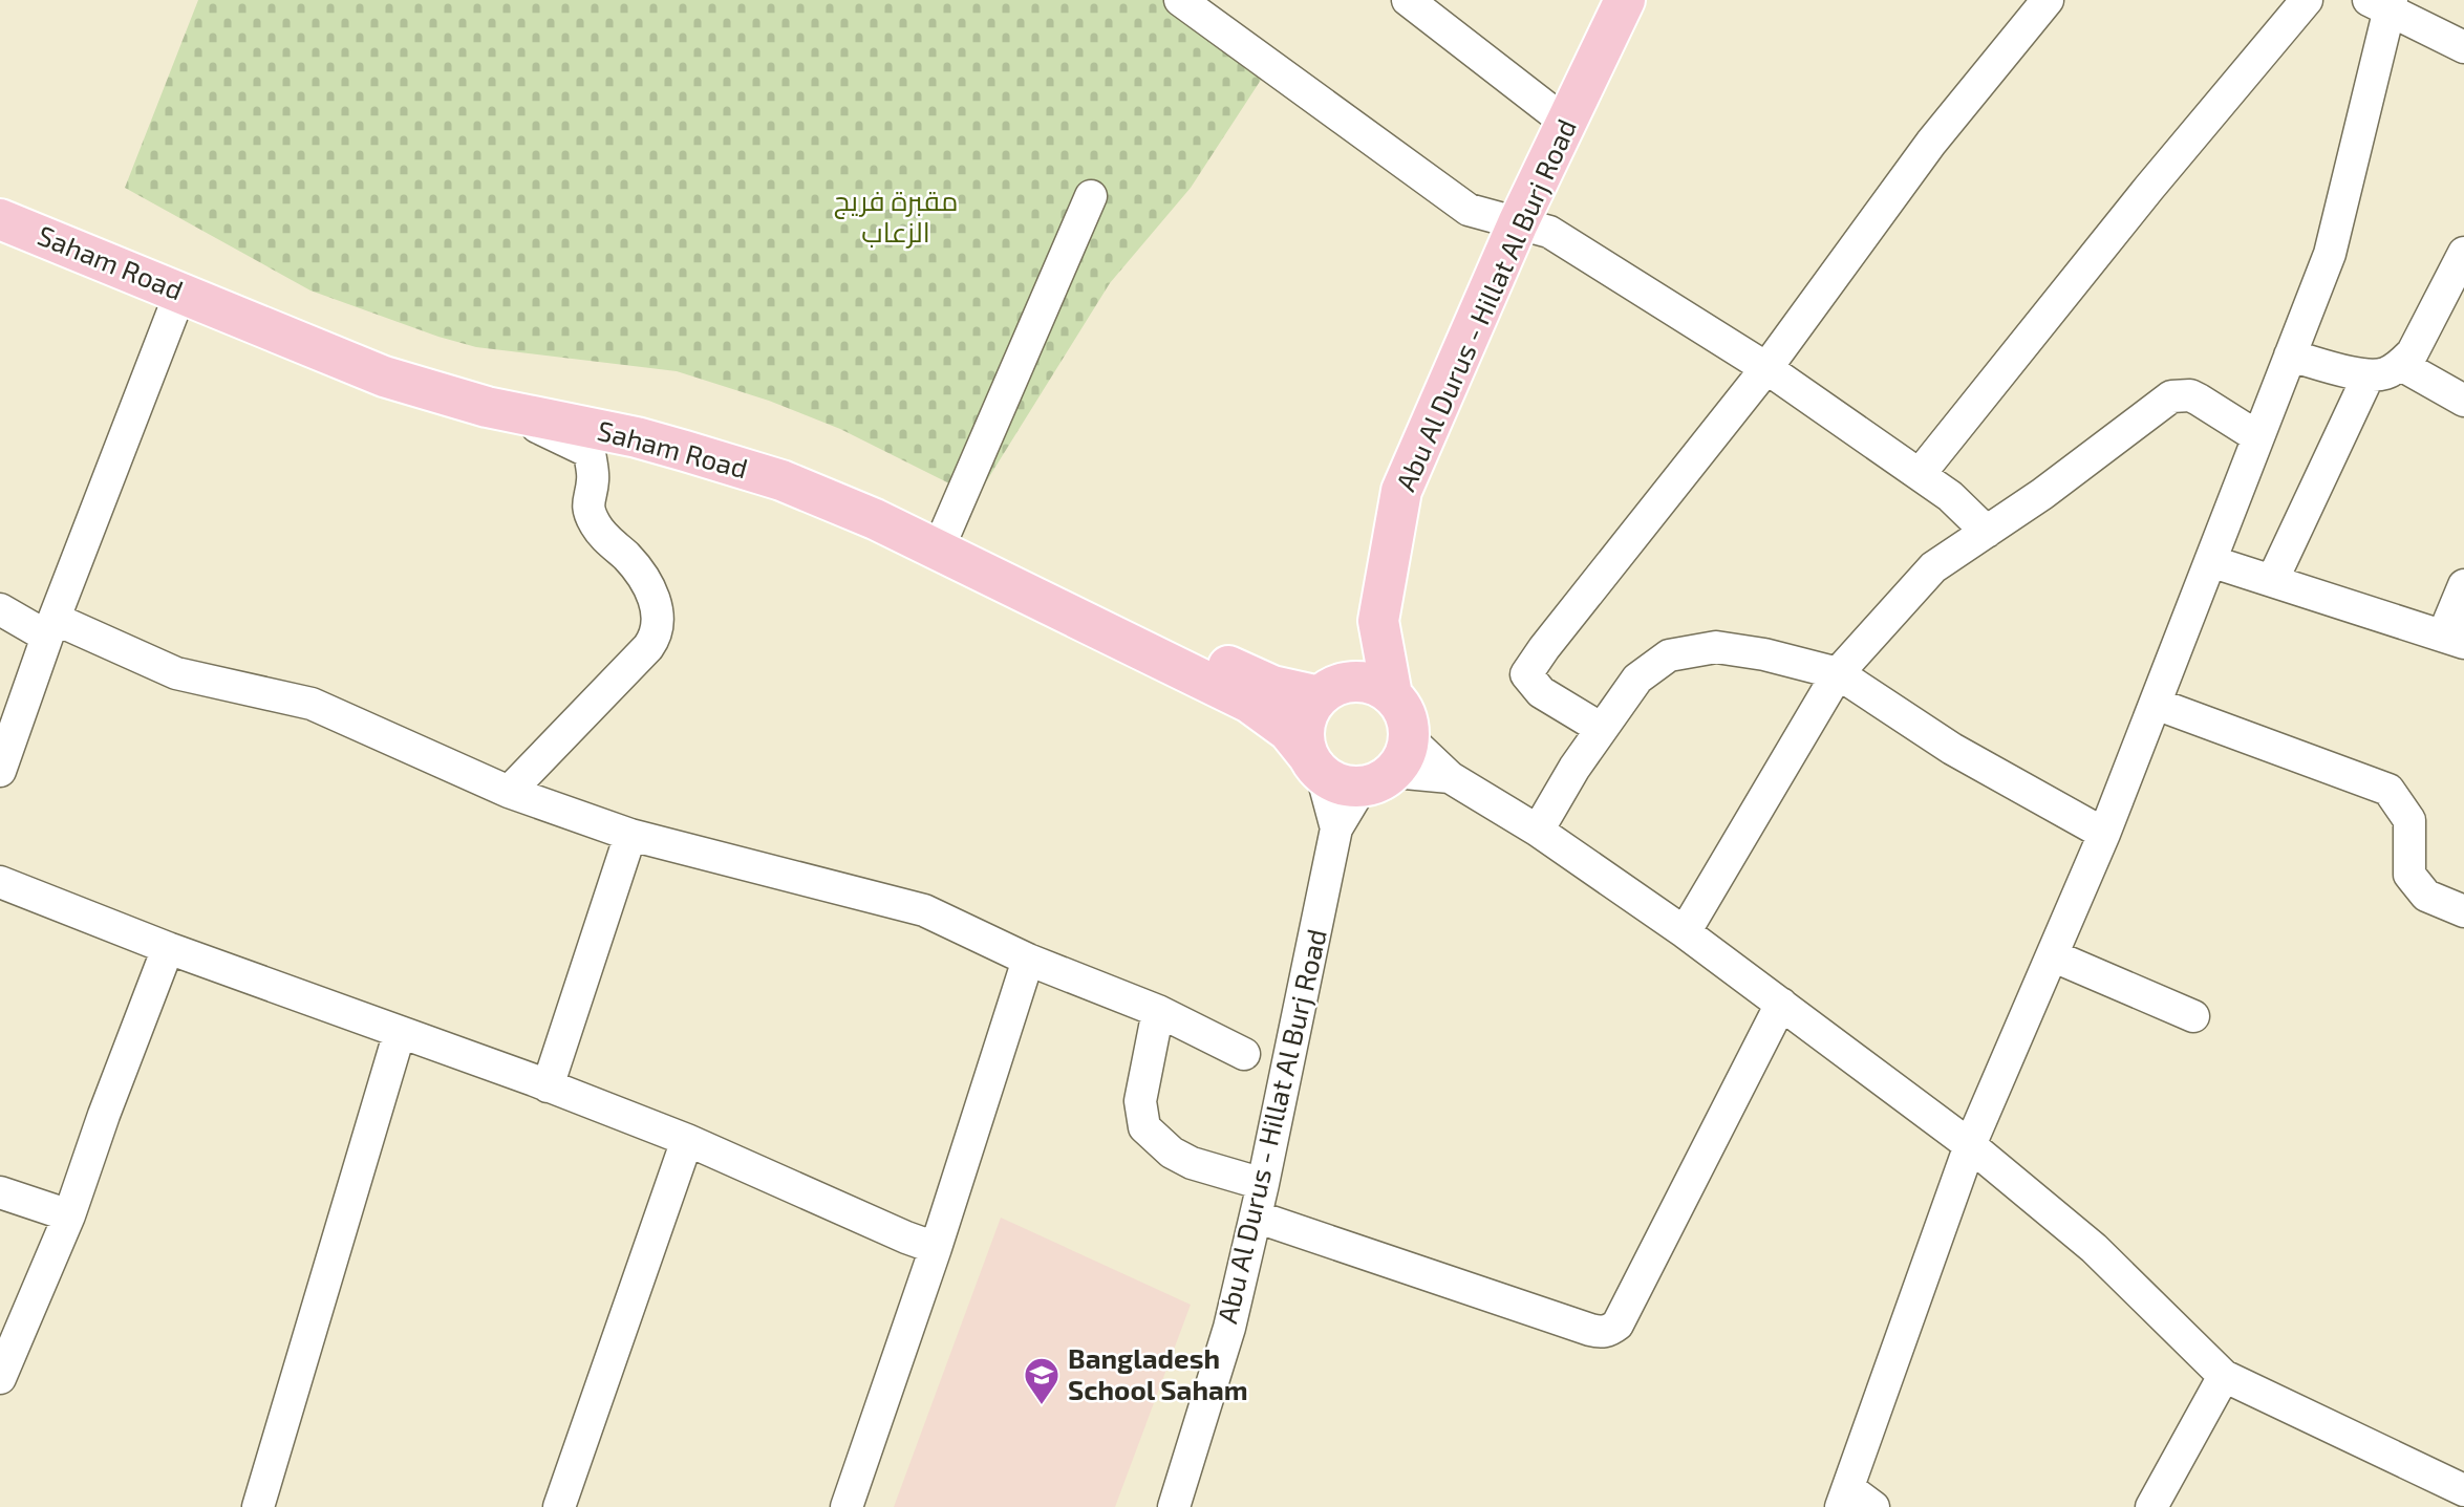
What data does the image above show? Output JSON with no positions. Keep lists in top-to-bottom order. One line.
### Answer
{"streets":{"main road":["Saham Road","Abu Al Durus - Hillat Al Burj Road"]},"crossings":[["Saham Road","Abu Al Durus - Hillat Al Burj Road"]],"parks":["مقبرة فريج الزعاب"],"places":{"school or university":["Bangladesh School Saham"]}}
